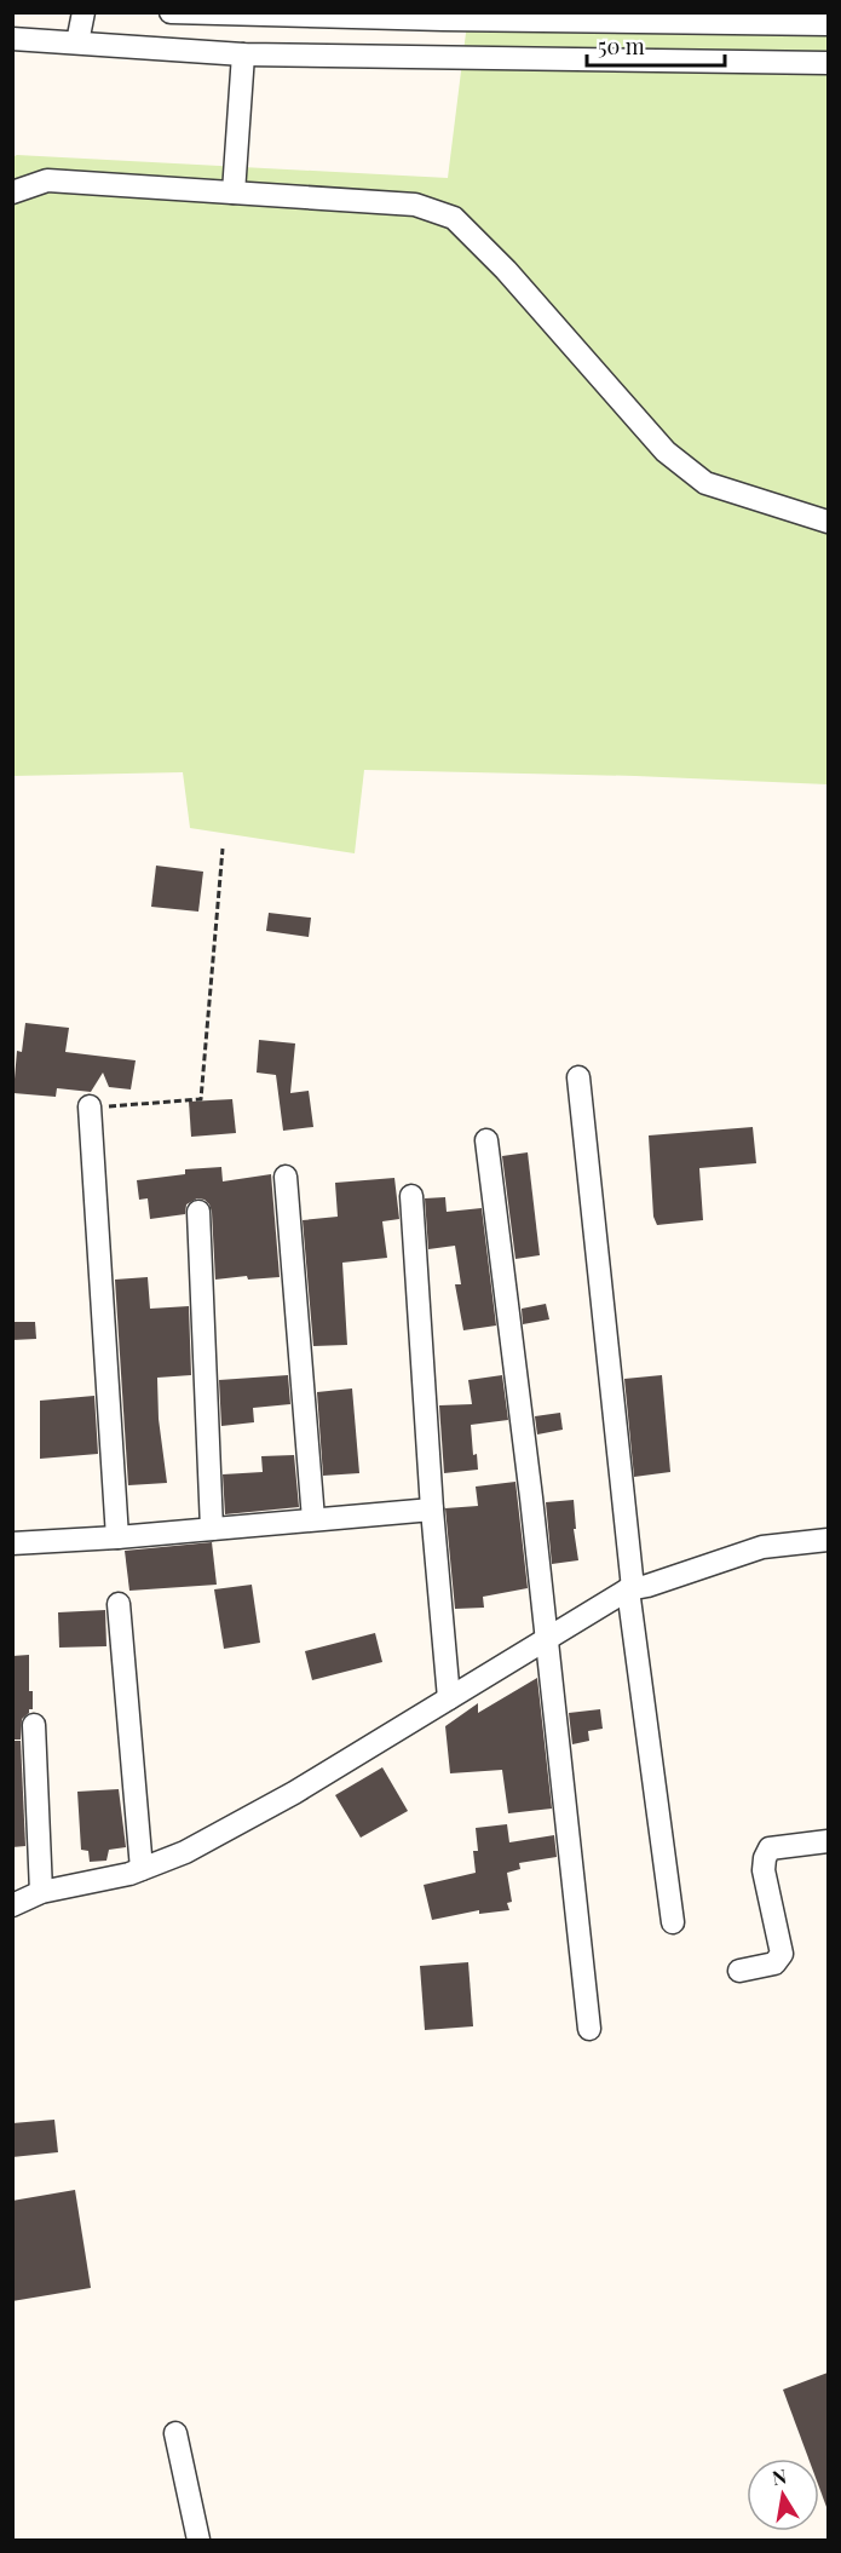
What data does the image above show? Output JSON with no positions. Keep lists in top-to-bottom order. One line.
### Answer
{"scale_bar":"50 m","north":"top"}
